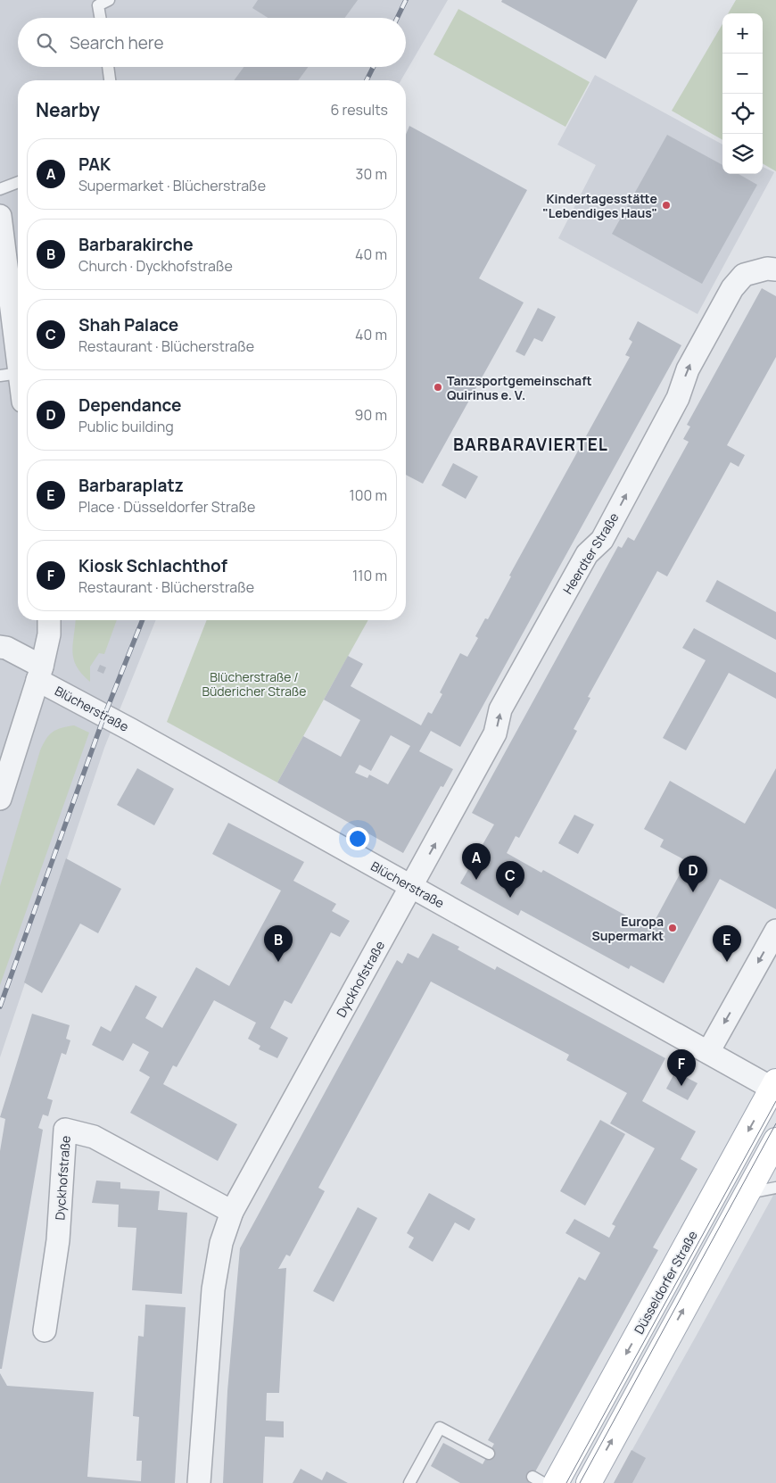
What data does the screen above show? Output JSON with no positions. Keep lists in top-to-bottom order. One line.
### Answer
{"streets":{"main road":["Düsseldorfer Straße"],"street":["Heerdter Straße","Blücherstraße","Dyckhofstraße"]},"crossings":[["Heerdter Straße","Blücherstraße"],["Heerdter Straße","Dyckhofstraße"],["Blücherstraße","Dyckhofstraße"],["Blücherstraße","Düsseldorfer Straße"]],"one_way":["Heerdter Straße"],"districts":["BARBARAVIERTEL"],"parks":["Blücherstraße / Büdericher Straße"],"places":["Kindertagesstätte \"Lebendiges Haus\"","Tanzsportgemeinschaft Quirinus e. V.","Europa Supermarkt"],"page":{"map_buttons":["+","−"],"search":"Search here","heading":["Nearby","6 results"],"list":[{"mark":"A","name":"PAK","note":"Supermarket · Blücherstraße","value":"30 m"},{"mark":"B","name":"Barbarakirche","note":"Church · Dyckhofstraße","value":"40 m"},{"mark":"C","name":"Shah Palace","note":"Restaurant · Blücherstraße","value":"40 m"},{"mark":"D","name":"Dependance","note":"Public building","value":"90 m"},{"mark":"E","name":"Barbaraplatz","note":"Place · Düsseldorfer Straße","value":"100 m"},{"mark":"F","name":"Kiosk Schlachthof","note":"Restaurant · Blücherstraße","value":"110 m"}],"pins":["A","D","C","B","E","F"]}}
